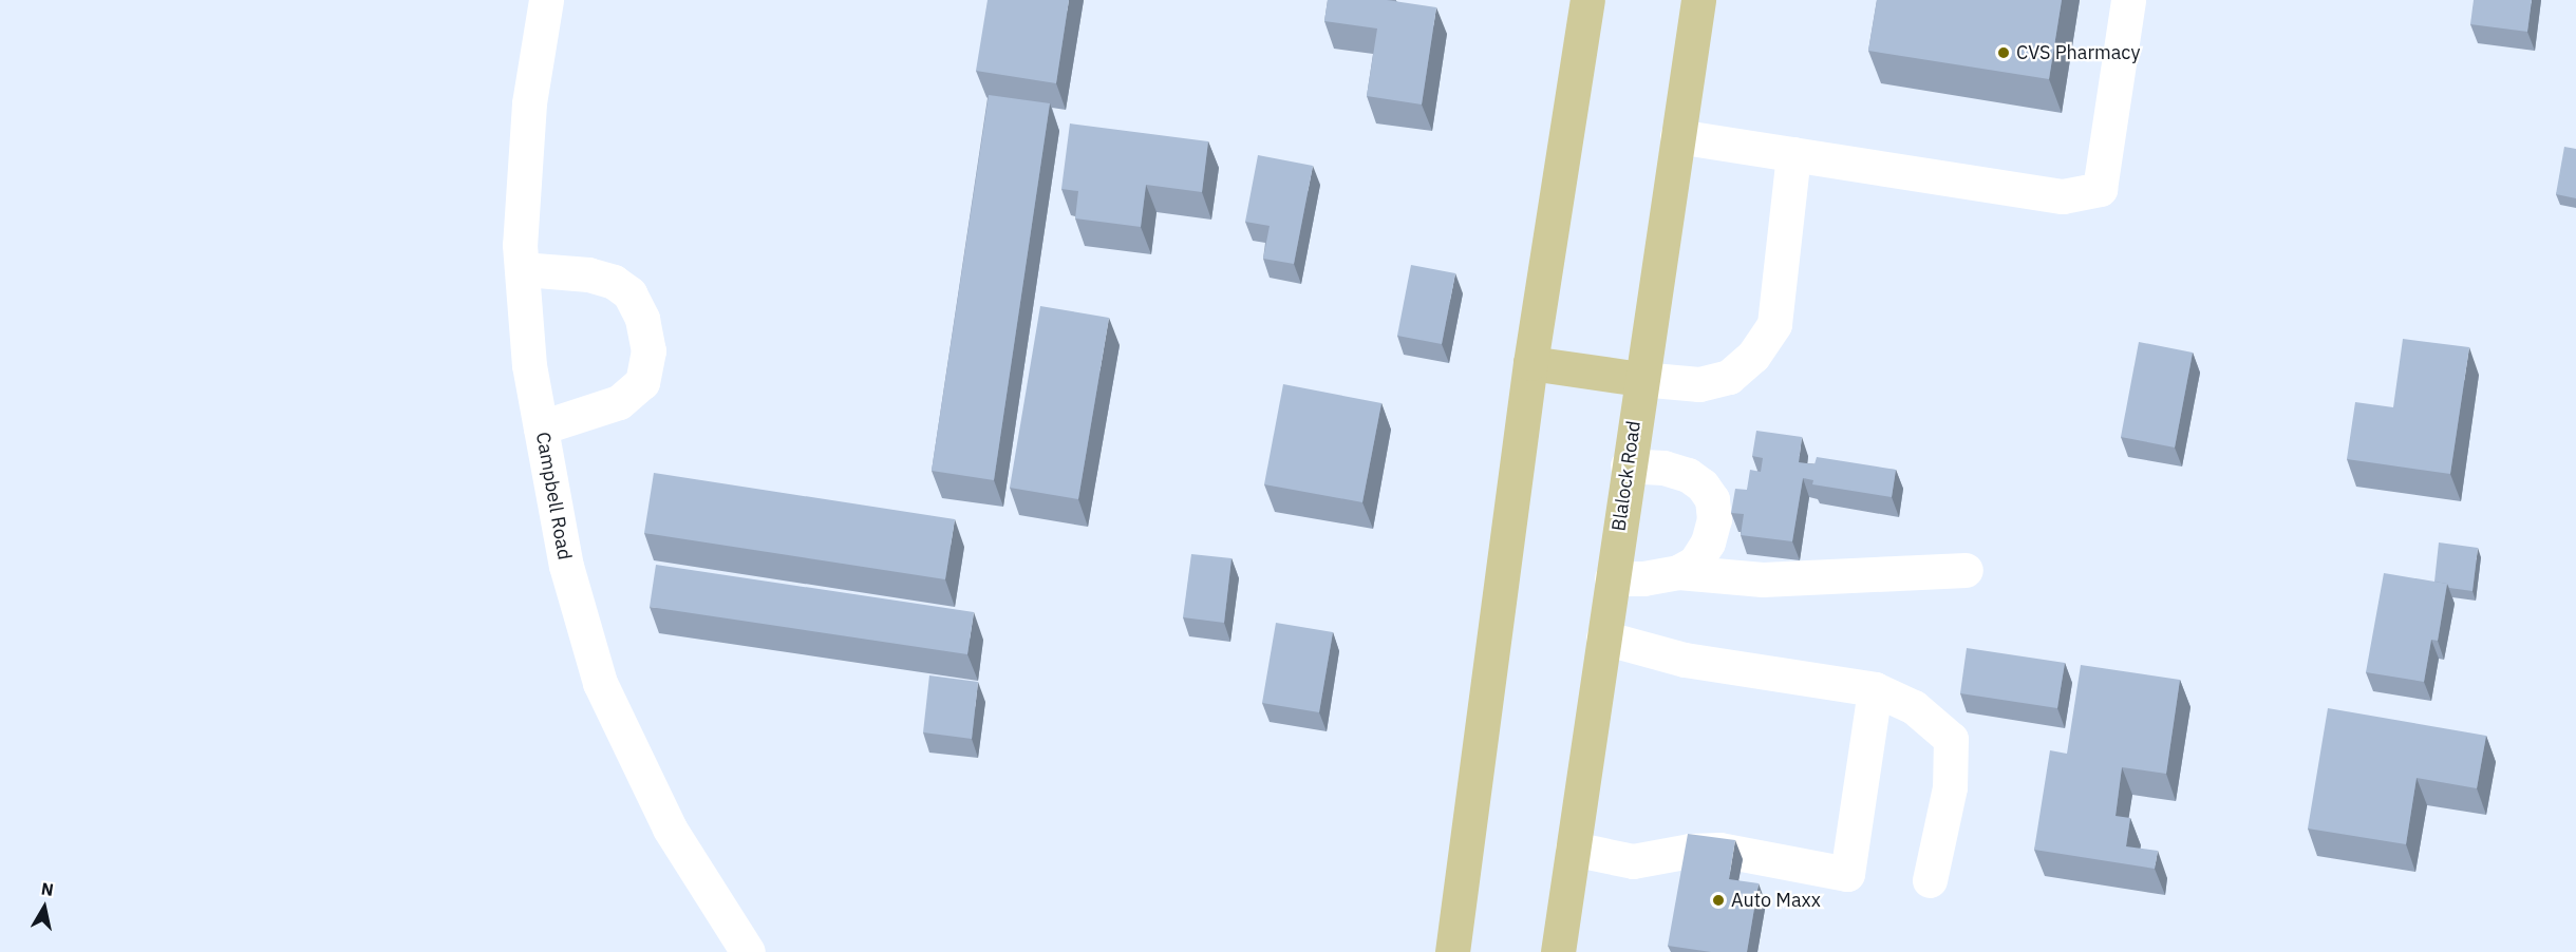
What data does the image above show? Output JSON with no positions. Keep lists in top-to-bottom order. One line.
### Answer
{"streets":{"main road":["Blalock Road"],"street":["Campbell Road"]},"places":["CVS Pharmacy","Auto Maxx"],"north":"top"}
